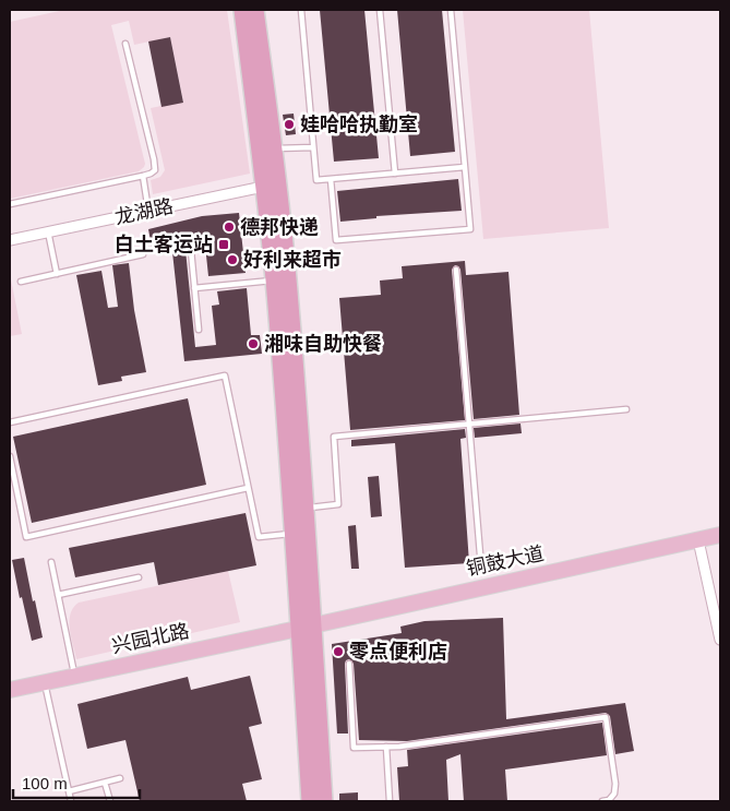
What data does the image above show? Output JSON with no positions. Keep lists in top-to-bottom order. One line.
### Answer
{"streets":{"main road":["铜鼓大道","兴园北路"],"street":["龙湖路"]},"crossings":[["铜鼓大道","兴园北路"]],"places":{"other":["娃哈哈执勤室","德邦快递","好利来超市","湘味自助快餐","零点便利店"],"transit":["白土客运站"]},"scale_bar":"100 m"}
